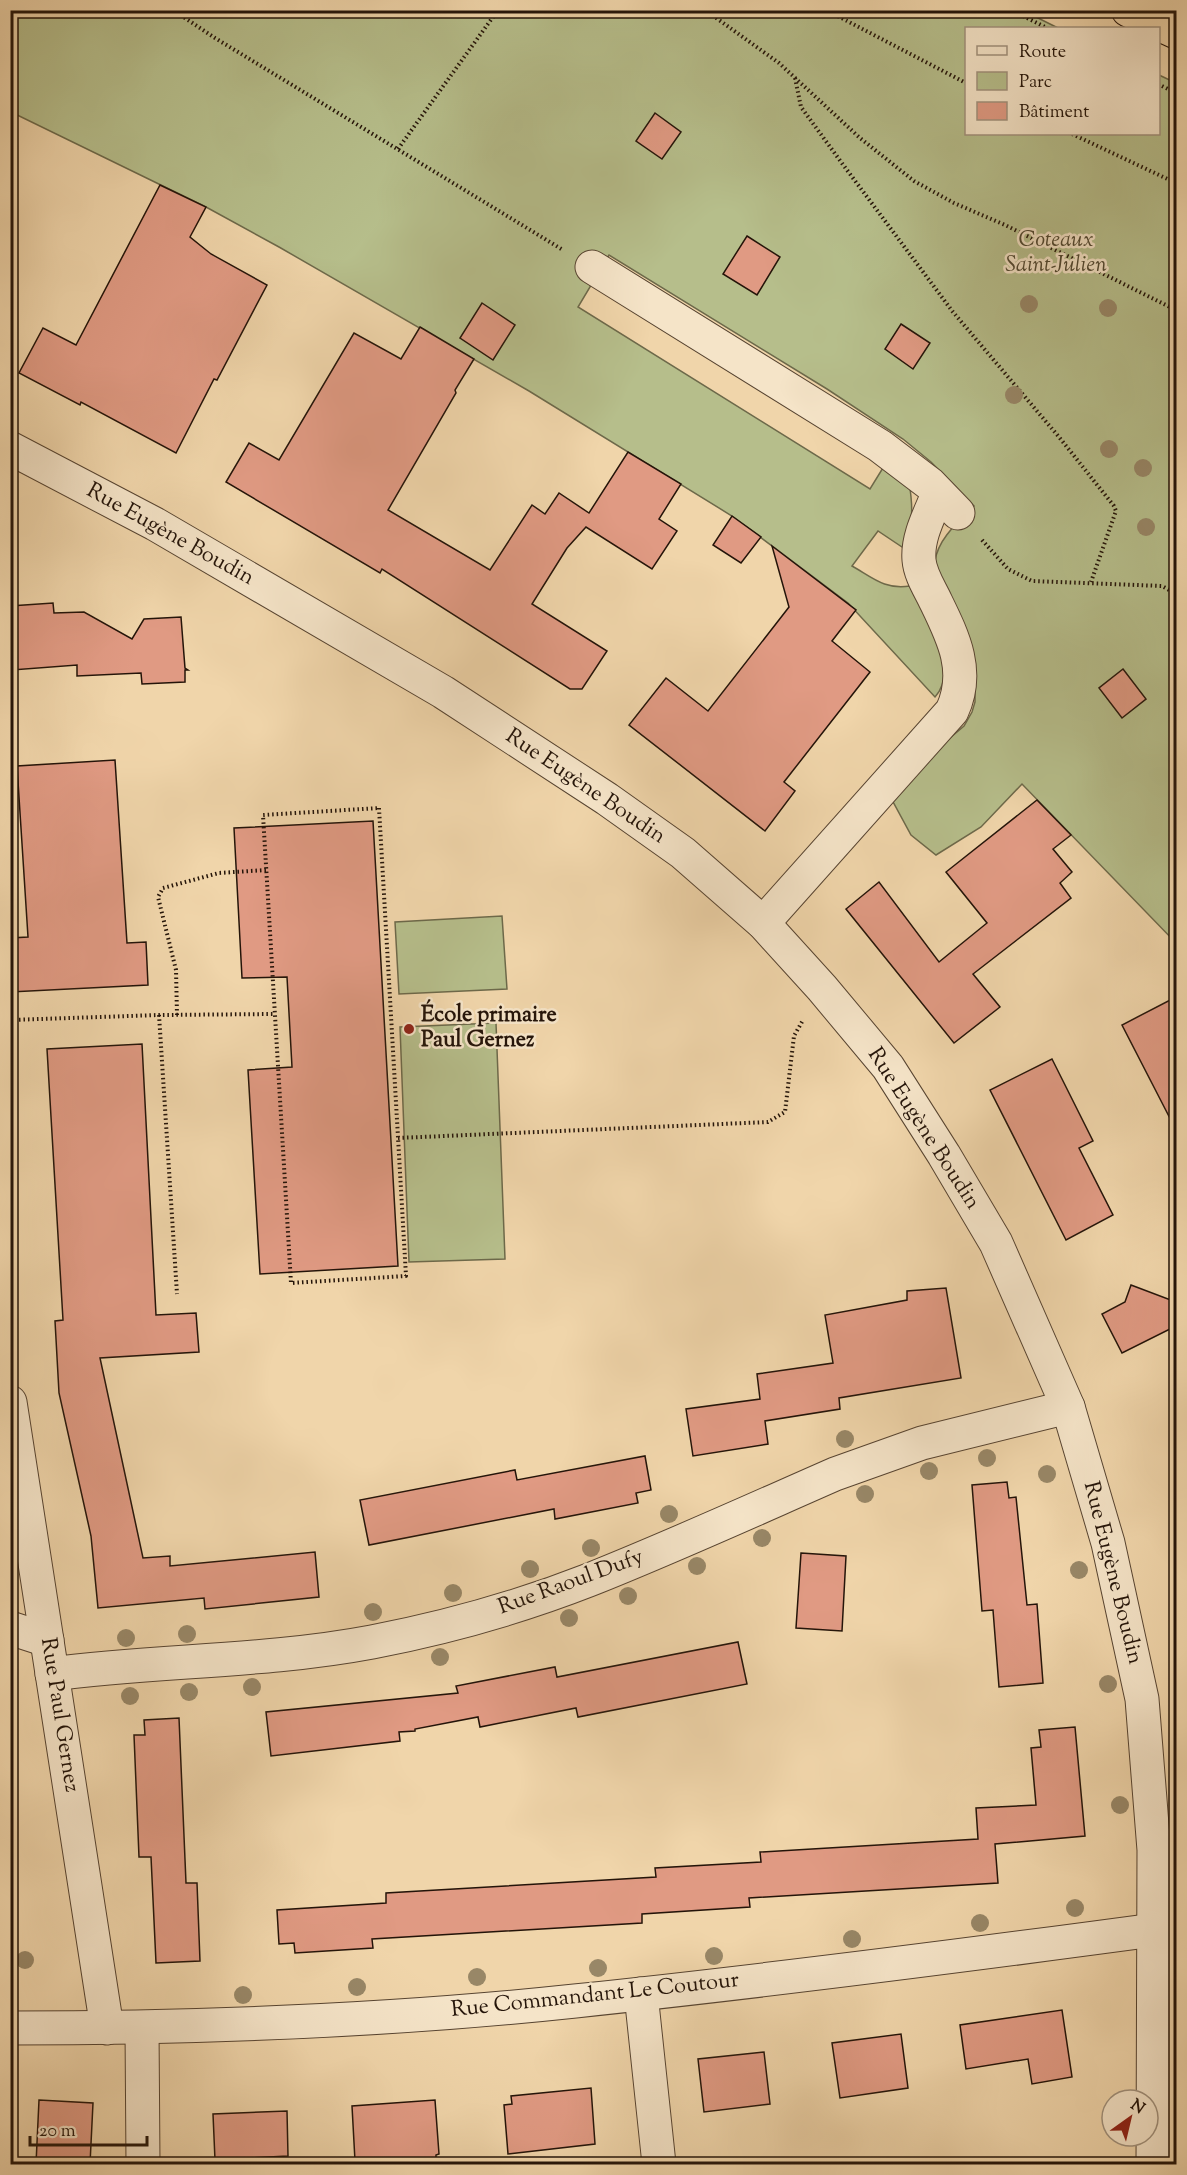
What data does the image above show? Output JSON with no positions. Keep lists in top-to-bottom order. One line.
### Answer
{"streets":{"street":["Rue Eugène Boudin","Rue Raoul Dufy","Rue Paul Gernez","Rue Commandant Le Coutour"]},"crossings":[["Rue Eugène Boudin","Rue Raoul Dufy"],["Rue Eugène Boudin","Rue Commandant Le Coutour"],["Rue Raoul Dufy","Rue Paul Gernez"],["Rue Paul Gernez","Rue Commandant Le Coutour"]],"parks":["Coteaux Saint-Julien"],"places":["École primaire Paul Gernez"],"legend":["Route","Parc","Bâtiment"],"scale_bar":"20 m","north":"top right"}
